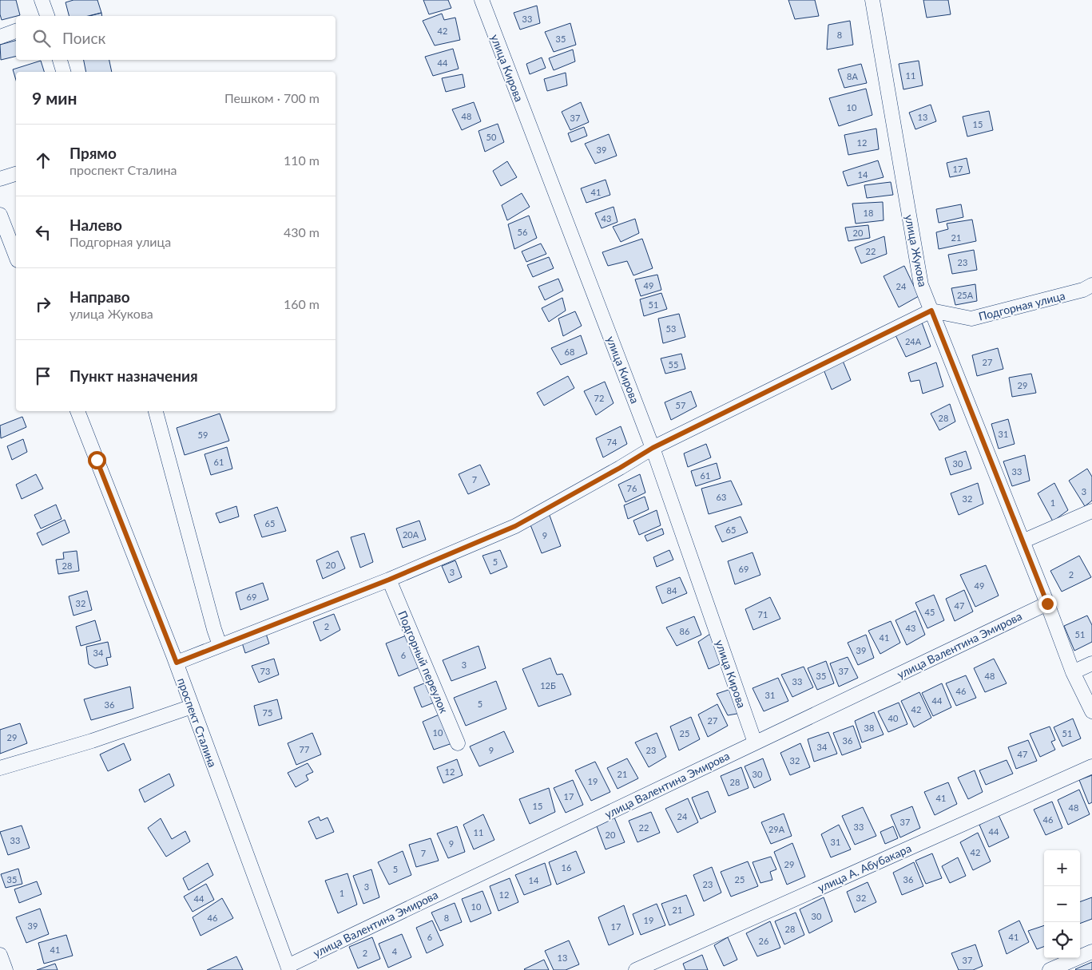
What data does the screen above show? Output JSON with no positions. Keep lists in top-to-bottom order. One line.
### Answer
{"streets":{"street":["улица Кирова","улица Жукова","Подгорная улица","улица Валентина Эмирова","Подгорный переулок","проспект Сталина","улица А. Абубакара"]},"crossings":[["улица Кирова","улица Валентина Эмирова"],["улица Жукова","Подгорная улица"],["улица Жукова","улица Валентина Эмирова"],["улица Валентина Эмирова","проспект Сталина"]],"house_numbers":["33","42","8","35","44","11","8А","10","48","13","37","15","50","12","39","17","14","41","18","43","56","20","21","22","23","49","24","25А","51","53","24А","68","27","55","29","72","57","28","31","59","74","61","30","33","61","7","76","3","63","32","1","65","65","20А","9","5","20","28","69","3","2","49","84","69","32","47","45","71","2","43","86","51","41","39","34","6","3","73","37","35","48","33","12Б","46","31","44","5","36","42","75","40","27","38","10","25","51","29","36","34","77","9","23","47","32","12","21","30","19","28","17","41","15","48","24","46","37","33","22","29А","44","11","20","33","31","9","42","7","29","16","5","35","25","36","14","23","3","1","12","32","44","10","21","30","46","8","19","39","17","28","6","41","26","41","4","2","13","37"],"page":{"search":"Поиск","heading":["9 мин","Пешком · 700 m"],"list":[["Прямо","проспект Сталина","110 m"],["Налево","Подгорная улица","430 m"],["Направо","улица Жукова","160 m"],"Пункт назначения"],"map_buttons":["+","−"]}}
